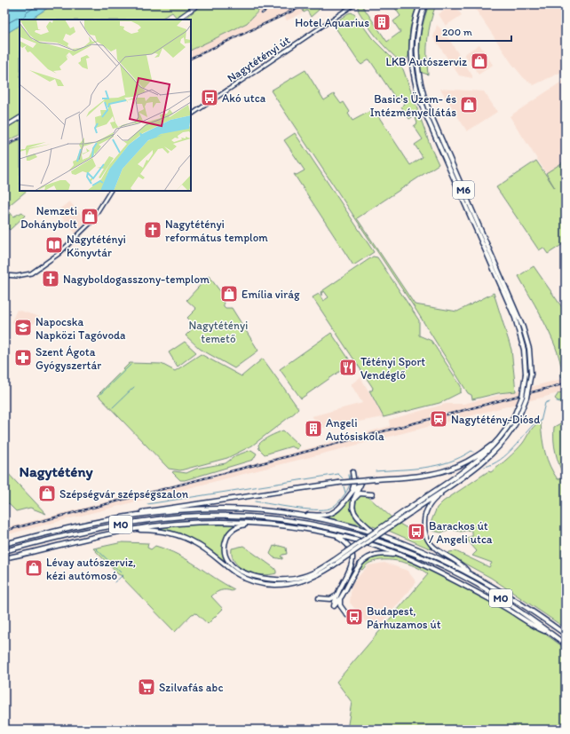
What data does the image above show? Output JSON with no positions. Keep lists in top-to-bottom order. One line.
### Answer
{"streets":{"highway":["M6","M0"],"main road":["Nagytétényi út"]},"districts":["Nagytétény"],"parks":["Nagytétényi temető"],"places":{"building":["Hotel Aquarius","Angeli Autósiskola"],"shop":["LKB Autószerviz","Basic's Üzem- és Intézményellátás","Nemzeti Dohánybolt","Emília virág","Szépségvár szépségszalon","Lévay autószerviz, kézi autómosó"],"bus stop":["Akó utca","Barackos út / Angeli utca","Budapest, Párhuzamos út"],"church":["Nagytétényi református templom","Nagyboldogasszony-templom"],"library":["Nagytétényi Könyvtár"],"school or university":["Napocska Napközi Tagóvoda"],"pharmacy":["Szent Ágota Gyógyszertár"],"restaurant":["Tétényi Sport Vendéglő"],"station":["Nagytétény-Diósd"],"supermarket":["Szilvafás abc"]},"scale_bar":"200 m"}
